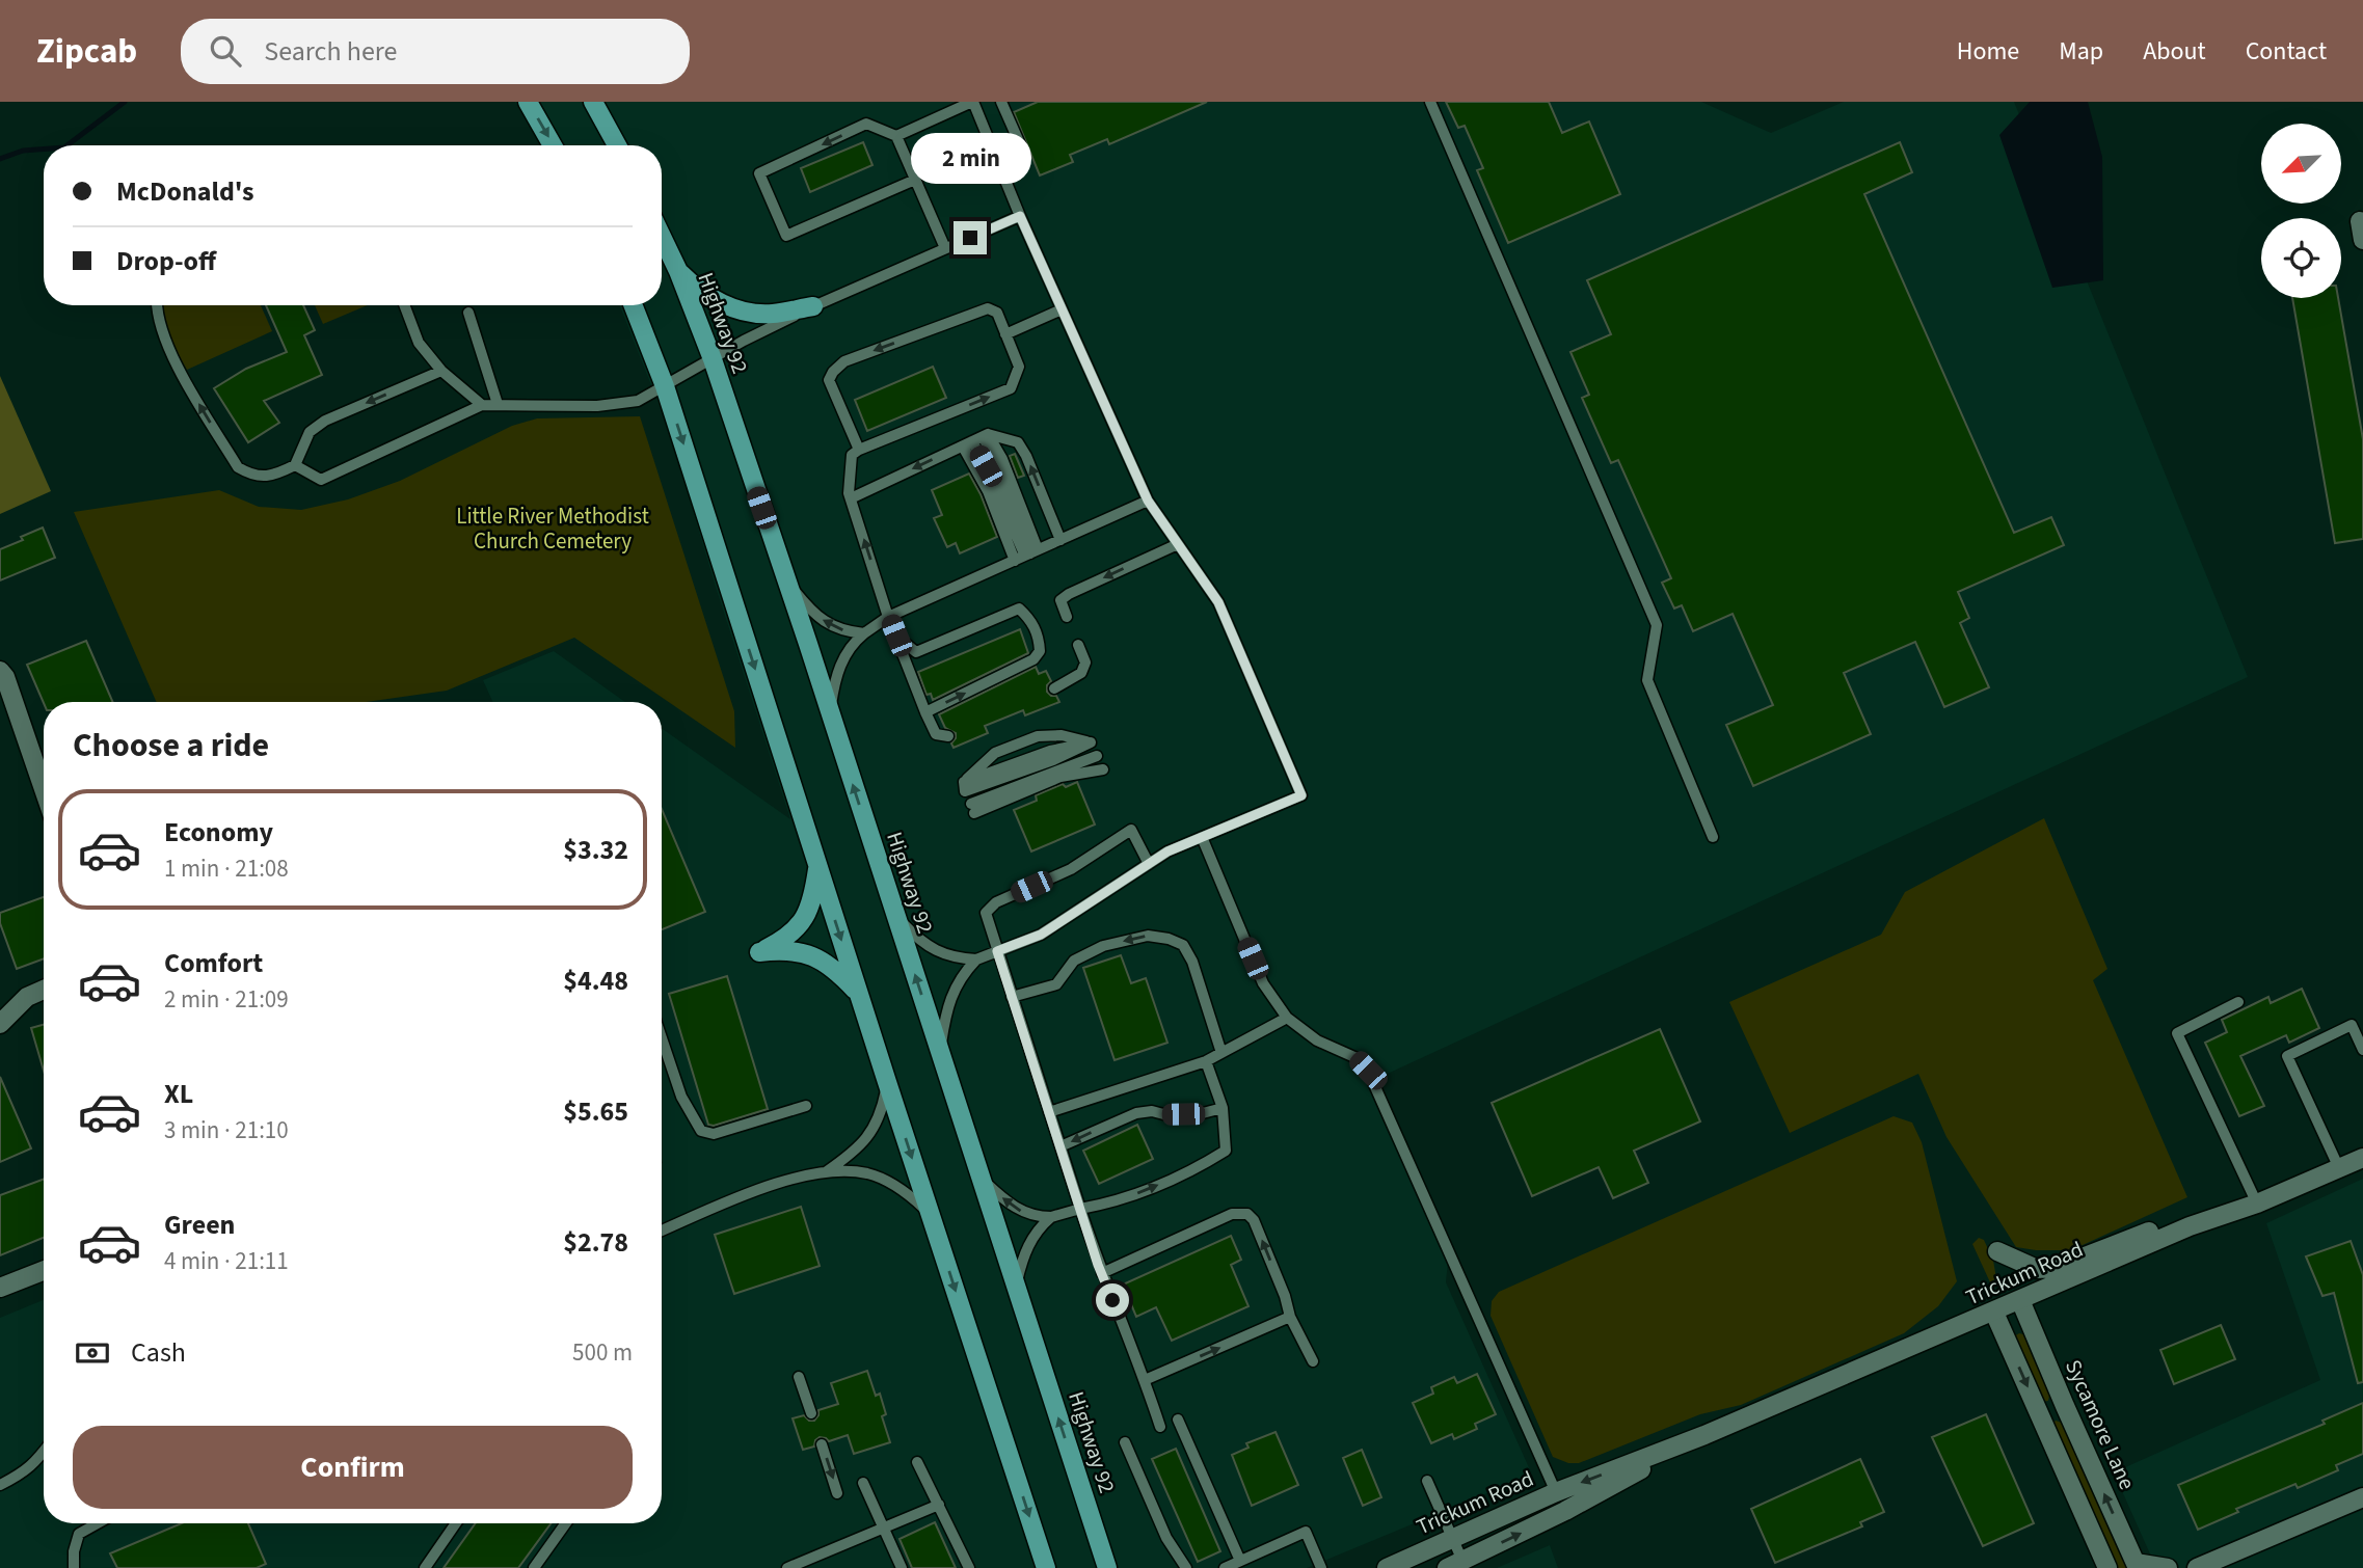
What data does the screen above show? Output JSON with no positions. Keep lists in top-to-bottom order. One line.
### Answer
{"streets":{"main road":["Highway 92"],"street":["Trickum Road","Sycamore Lane"]},"crossings":[["Trickum Road","Sycamore Lane"]],"parks":["Little River Methodist Church Cemetery"],"north":"bottom left","page":{"header":"Zipcab","search":"Search here","nav":["Home","Map","About","Contact"],"bubble":"2 min","banner":["McDonald's","Drop-off"],"heading":"Choose a ride","list":[{"name":"Economy","note":"1 min · 21:08","value":"$3.32"},{"name":"Comfort","note":"2 min · 21:09","value":"$4.48"},{"name":"XL","note":"3 min · 21:10","value":"$5.65"},{"name":"Green","note":"4 min · 21:11","value":"$2.78"}],"pay":["Cash","500 m"],"buttons":"Confirm"}}
